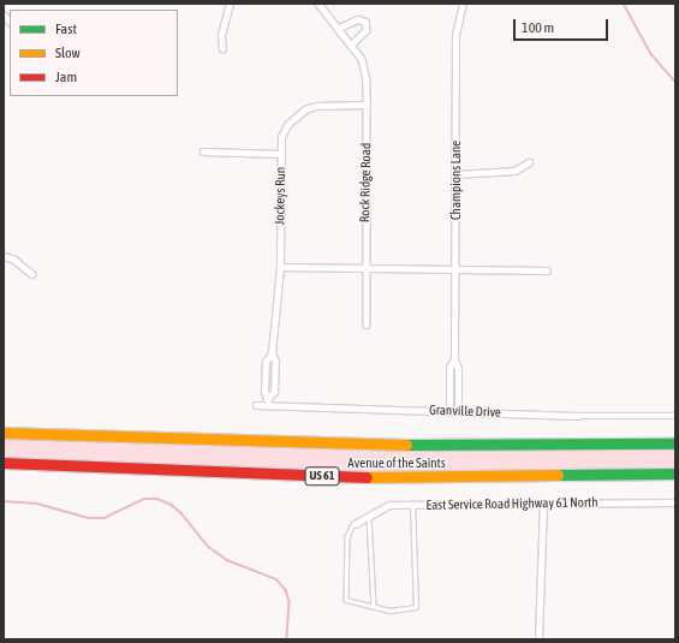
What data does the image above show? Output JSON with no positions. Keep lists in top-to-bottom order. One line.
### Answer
{"streets":{"highway":["Avenue of the Saints","US 61"],"street":["Champions Lane","Rock Ridge Road","Jockeys Run","Granville Drive","East Service Road Highway 61 North"]},"crossings":[["Champions Lane","Granville Drive"],["Rock Ridge Road","Jockeys Run"],["Jockeys Run","Granville Drive"]],"legend":["Fast","Slow","Jam"],"scale_bar":"100 m"}
